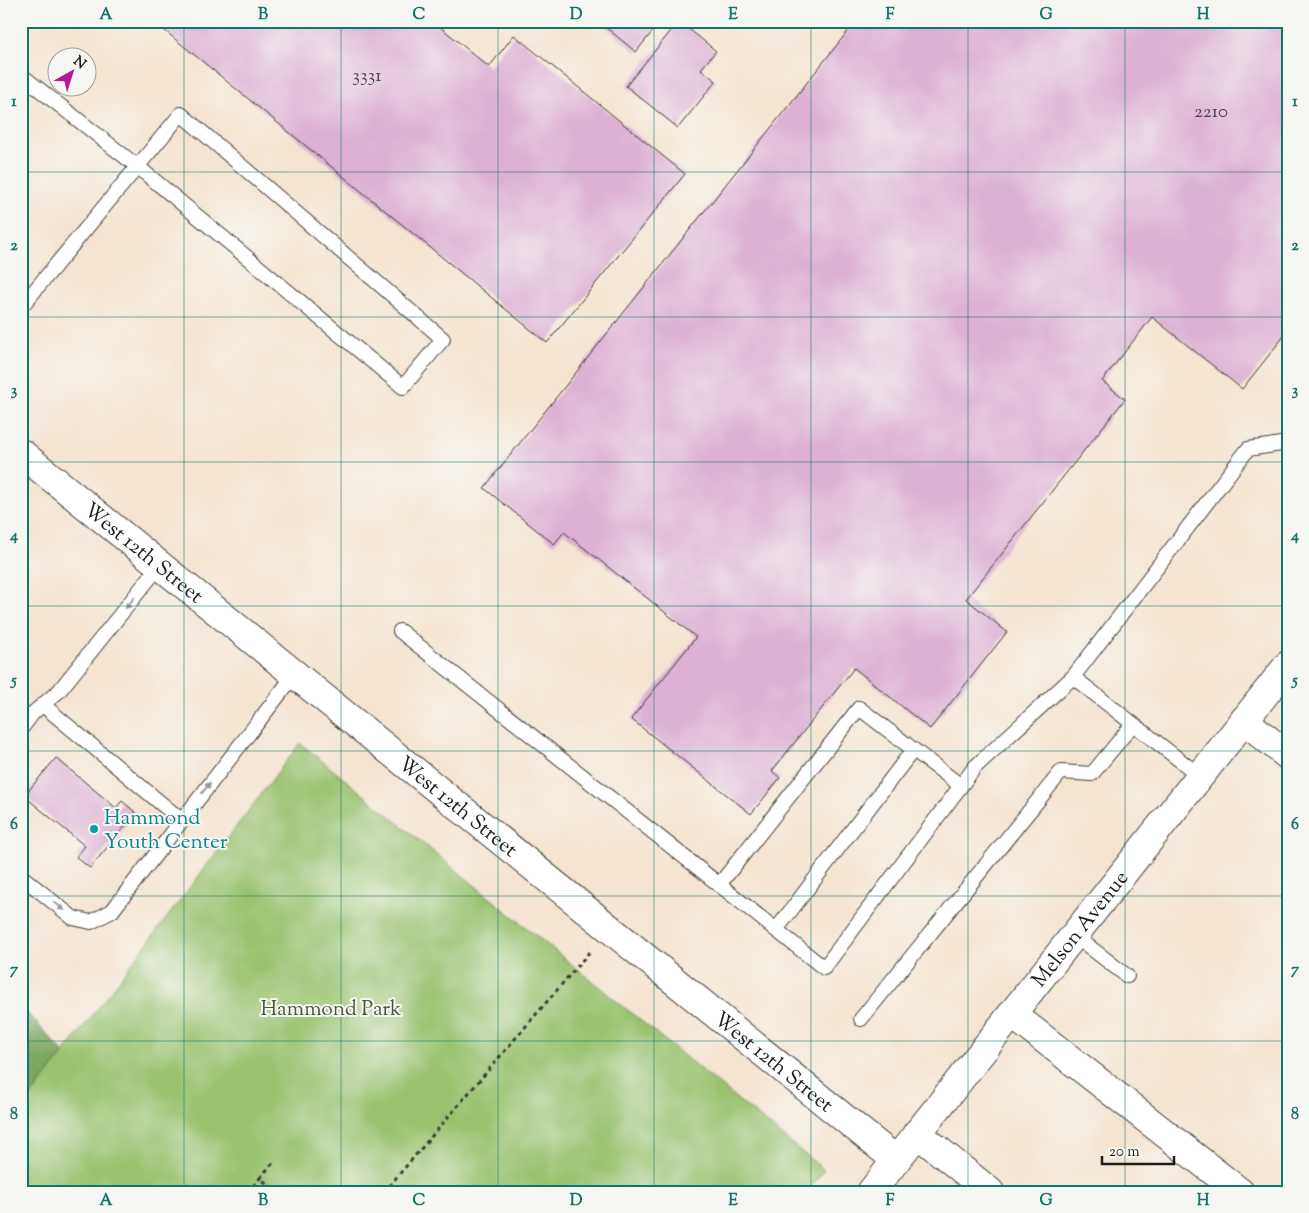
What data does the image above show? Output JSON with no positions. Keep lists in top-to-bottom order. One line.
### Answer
{"streets":{"street":["West 12th Street","Melson Avenue"]},"crossings":[["West 12th Street","Melson Avenue"]],"parks":["Hammond Park"],"places":["Hammond Youth Center"],"house_numbers":["3331","2210"],"scale_bar":"20 m","north":"top right","grid":{"columns":["A","B","C","D","E","F","G","H"],"rows":["1","2","3","4","5","6","7","8"]}}
